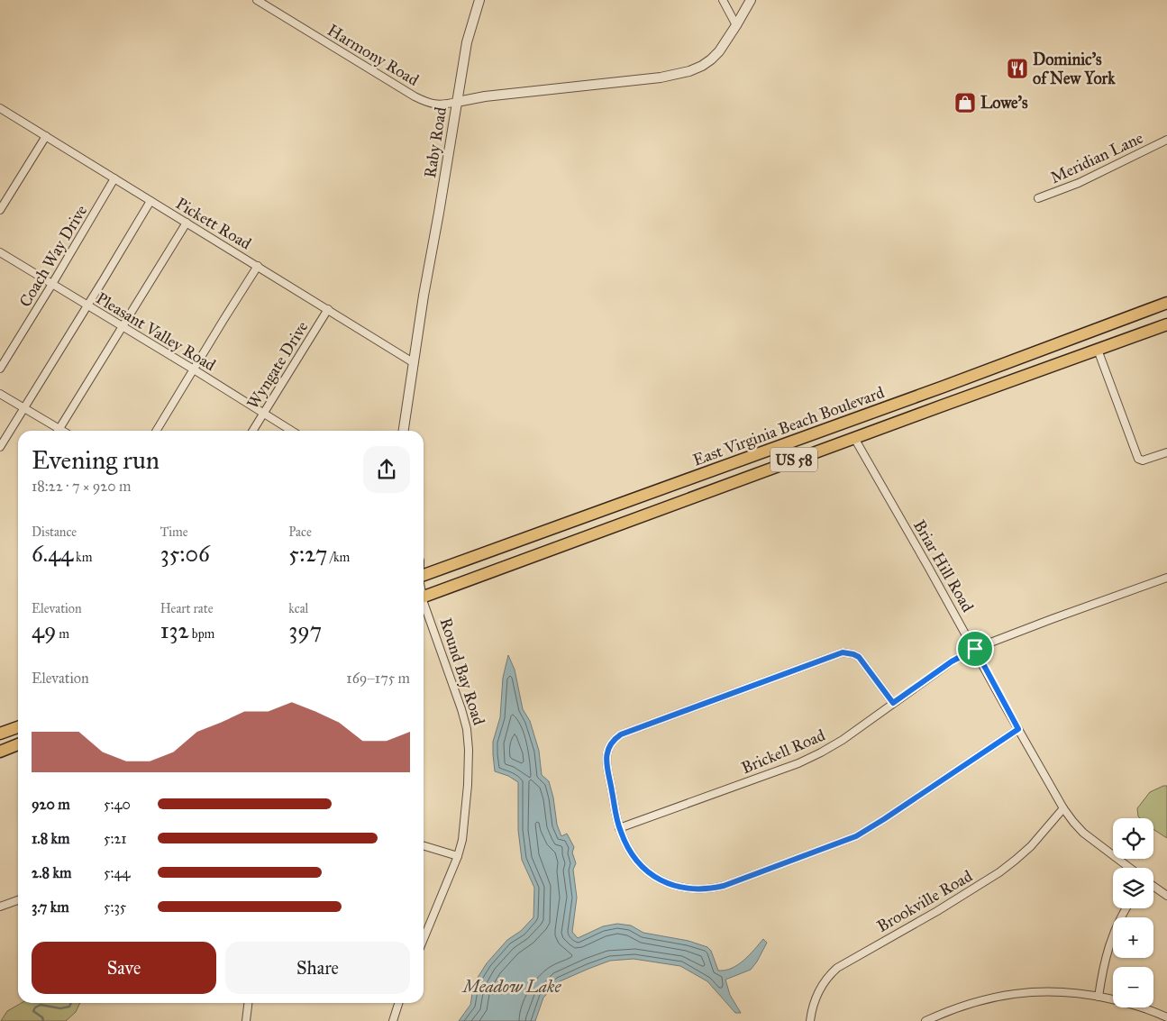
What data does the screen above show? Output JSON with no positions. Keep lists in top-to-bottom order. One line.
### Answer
{"streets":{"main road":["East Virginia Beach Boulevard","US 58"],"street":["Harmony Road","Raby Road","Meridian Lane","Pickett Road","Coach Way Drive","Pleasant Valley Road","Wyngate Drive","Briar Hill Road","Round Bay Road","Brickell Road","Brookville Road"]},"crossings":[["Harmony Road","Raby Road"],["Raby Road","Pickett Road"],["Pickett Road","Coach Way Drive"],["Pickett Road","Wyngate Drive"],["Coach Way Drive","Pleasant Valley Road"],["Pleasant Valley Road","Wyngate Drive"],["East Virginia Beach Boulevard","Briar Hill Road"],["Briar Hill Road","Brickell Road"],["Briar Hill Road","Brookville Road"]],"water":["Meadow Lake"],"places":{"restaurant":["Dominic's of New York"],"shop":["Lowe's"]},"page":{"heading":["Evening run","18:22 · 7 × 920 m"],"stats":[["Distance","6.44 km"],["Time","35:06"],["Pace","5:27 /km"],["Elevation","49 m"],["Heart rate","132 bpm"],["kcal","397"]],"chart":["Elevation","169–175 m"],"list":[{"name":"920 m","note":"5:40"},{"name":"1.8 km","note":"5:21"},{"name":"2.8 km","note":"5:44"},{"name":"3.7 km","note":"5:35"}],"map_buttons":["+","−"],"buttons":["Save","Share"]}}
